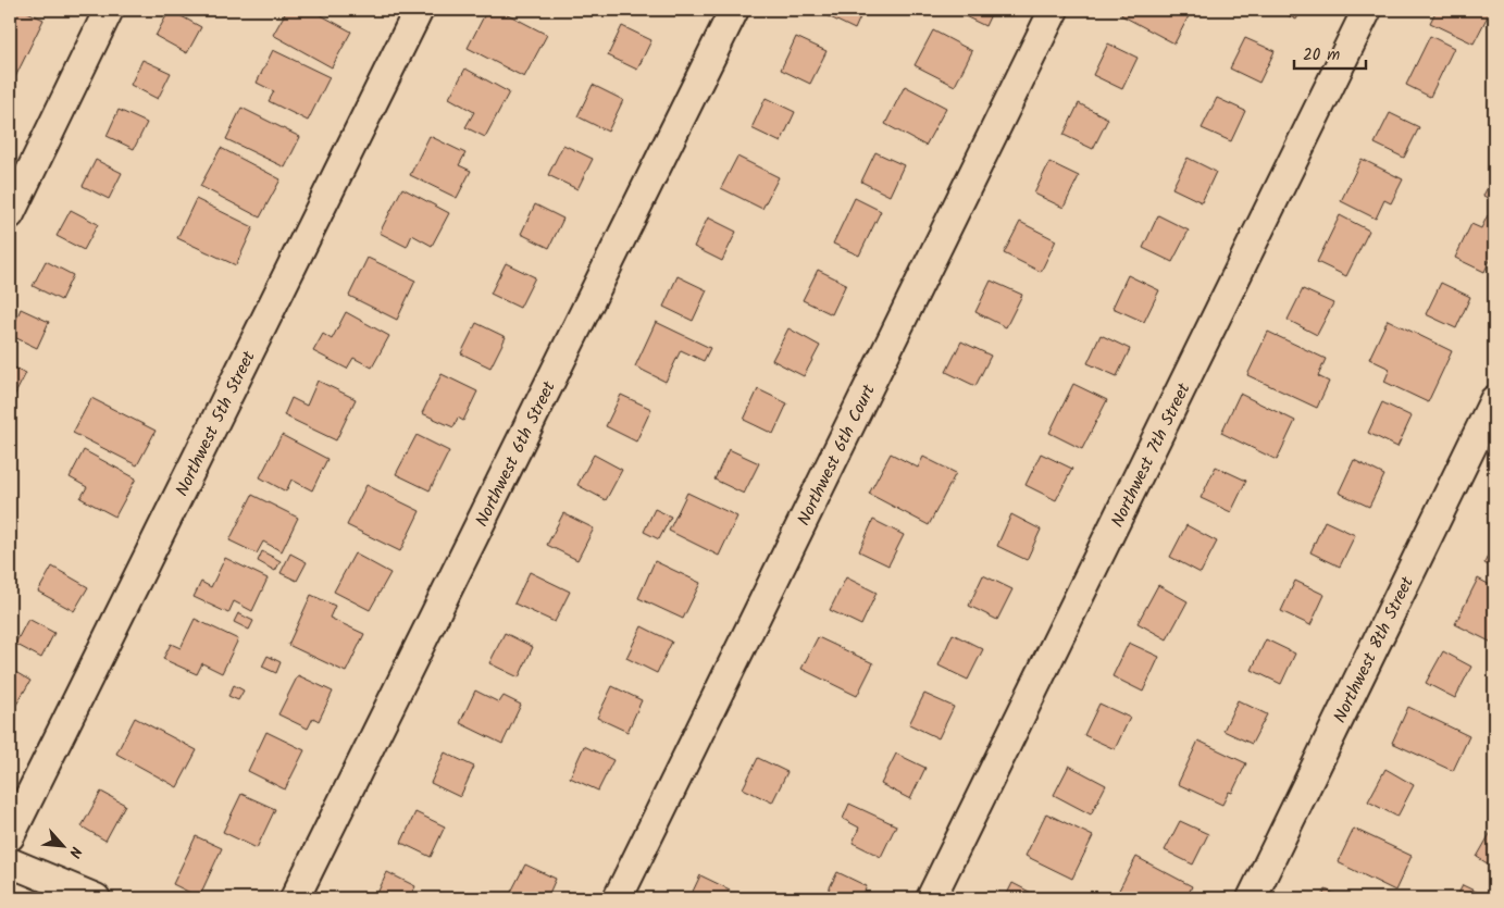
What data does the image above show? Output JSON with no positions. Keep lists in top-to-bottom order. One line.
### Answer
{"streets":{"street":["Northwest 5th Street","Northwest 6th Street","Northwest 6th Court","Northwest 7th Street","Northwest 8th Street"]},"scale_bar":"20 m","north":"bottom right"}
